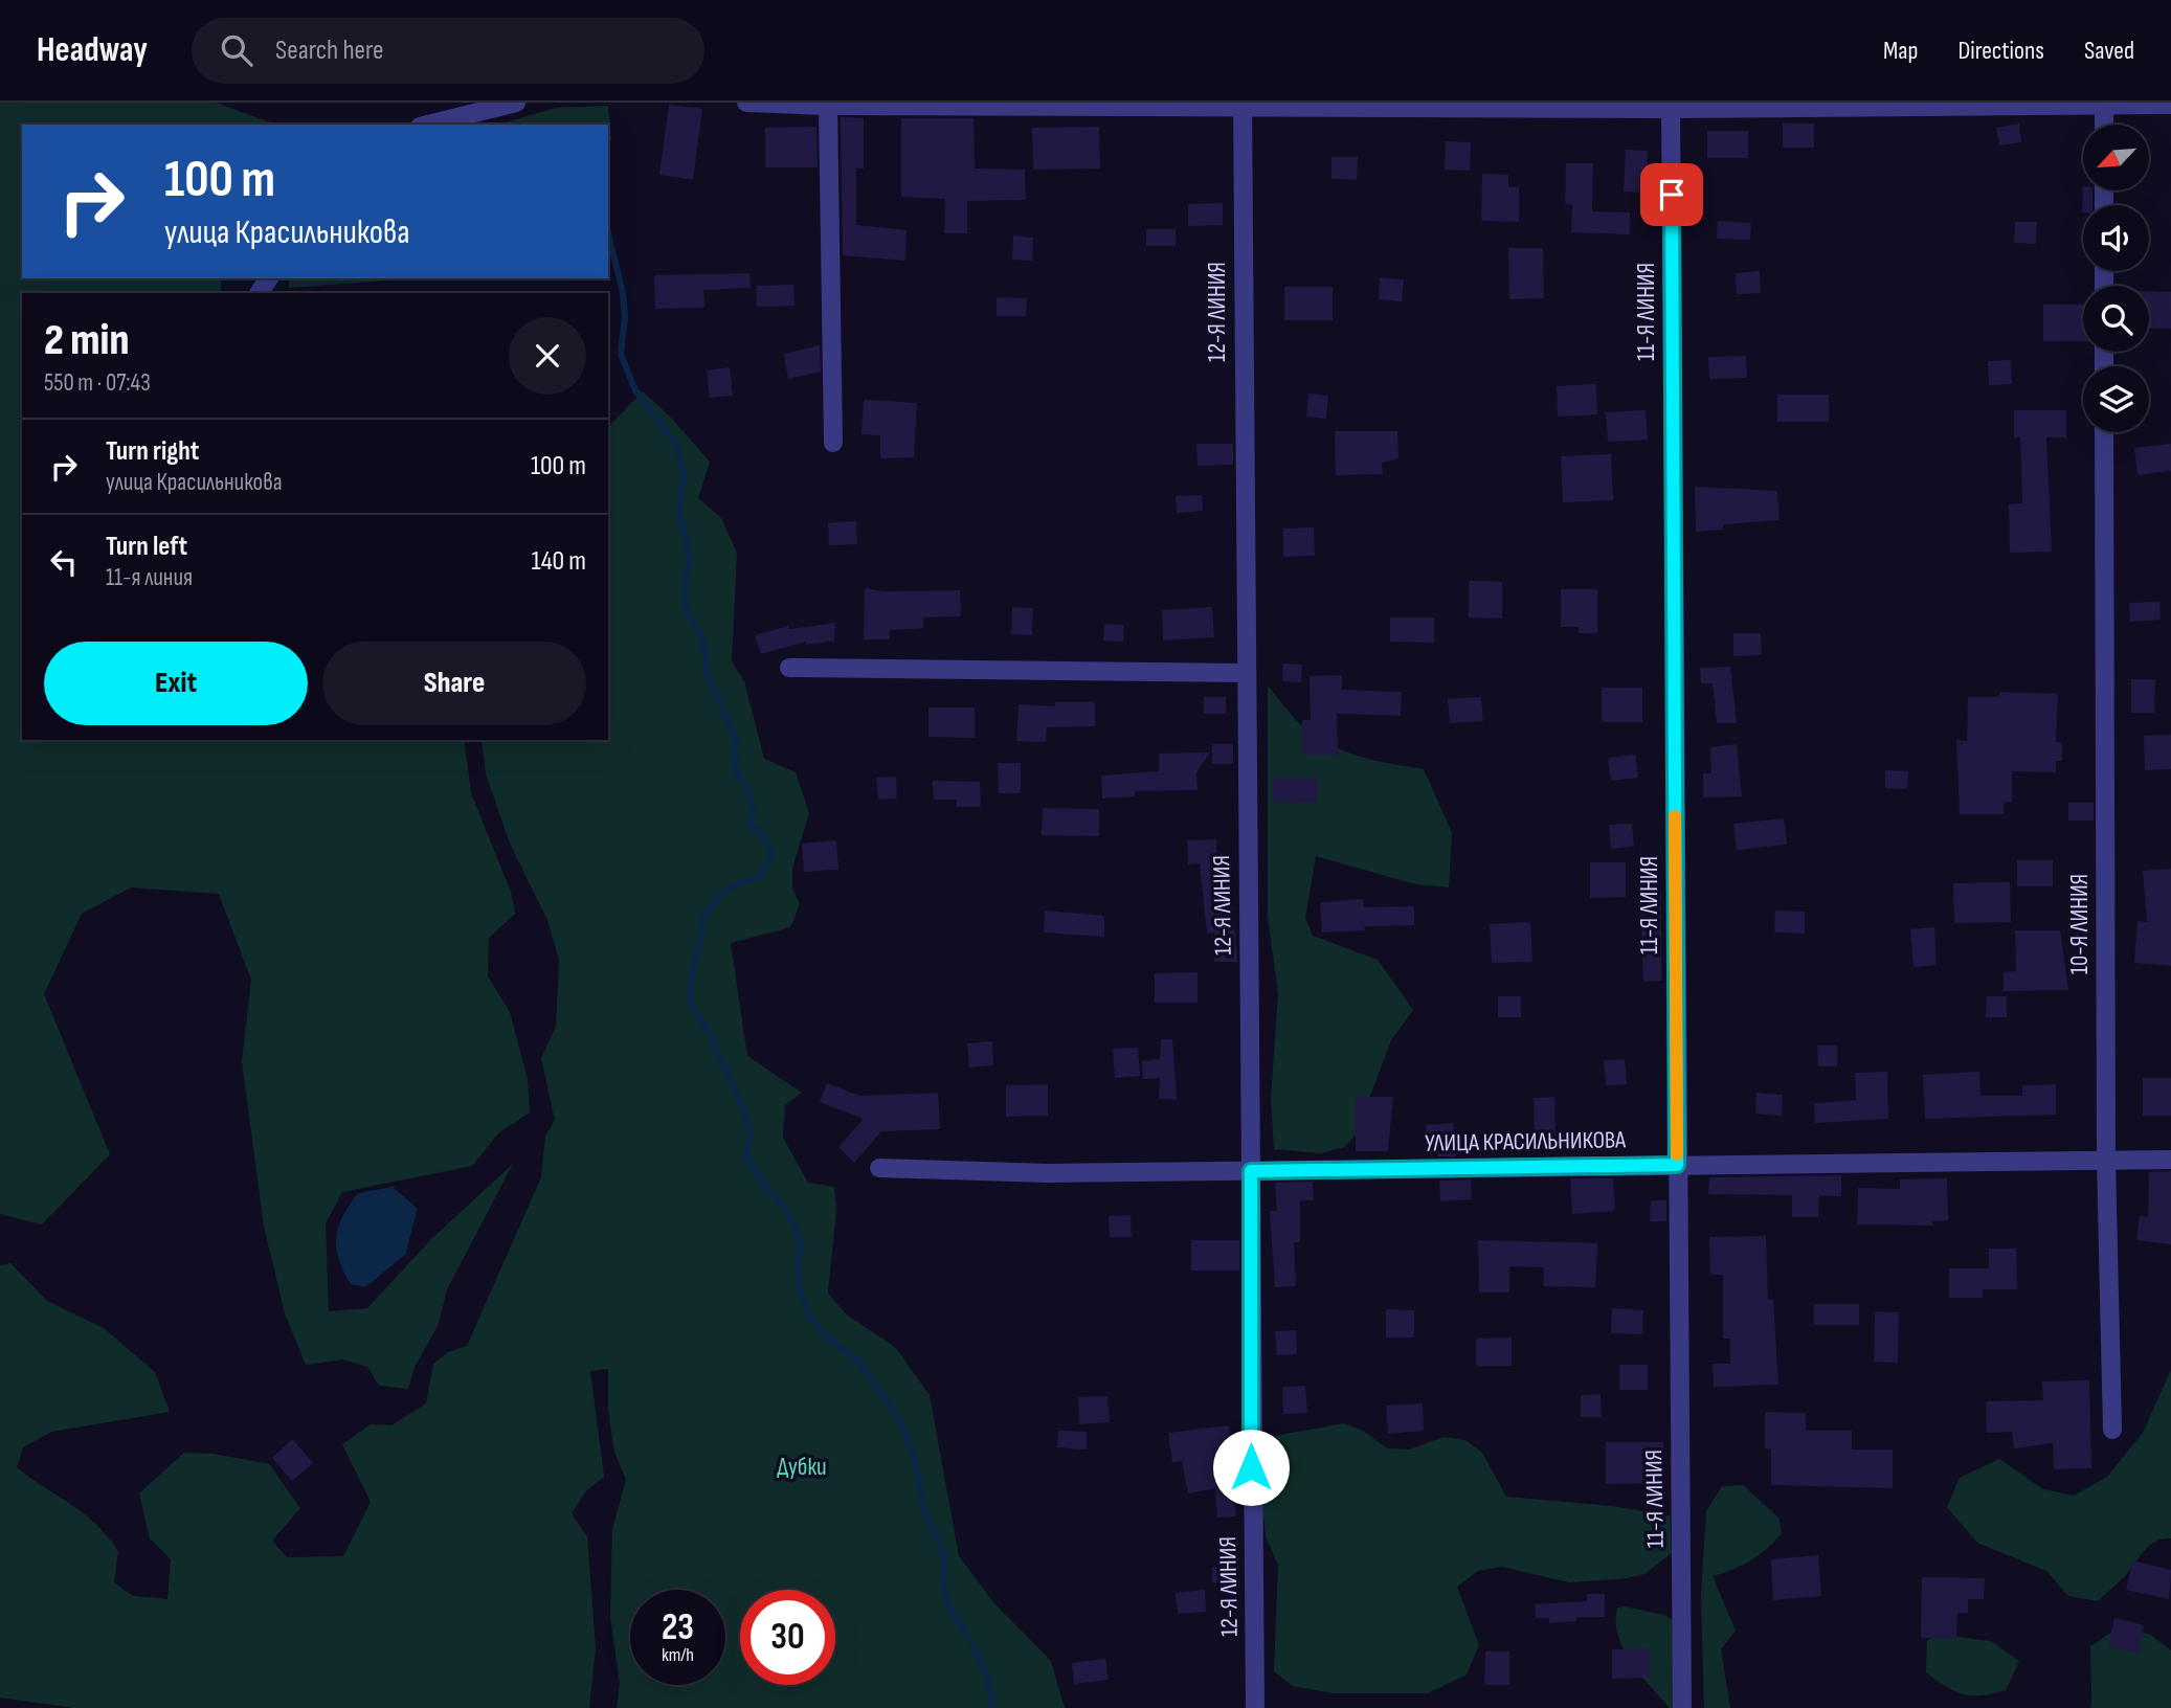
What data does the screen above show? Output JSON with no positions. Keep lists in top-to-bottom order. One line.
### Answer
{"streets":{"street":["12-Я ЛИНИЯ","11-Я ЛИНИЯ","10-Я ЛИНИЯ","УЛИЦА КРАСИЛЬНИКОВА"]},"crossings":[["12-Я ЛИНИЯ","УЛИЦА КРАСИЛЬНИКОВА"],["11-Я ЛИНИЯ","УЛИЦА КРАСИЛЬНИКОВА"],["10-Я ЛИНИЯ","УЛИЦА КРАСИЛЬНИКОВА"]],"parks":["Дубки"],"north":"bottom left","page":{"header":"Headway","search":"Search here","nav":["Map","Directions","Saved"],"turn":["100 m","улица Красильникова"],"heading":["2 min","550 m · 07:43"],"list":[{"name":"Turn right","note":"улица Красильникова","value":"100 m"},{"name":"Turn left","note":"11-я линия","value":"140 m"}],"buttons":["Exit","Share"],"speed":"23 km/h","limit":"30"}}
